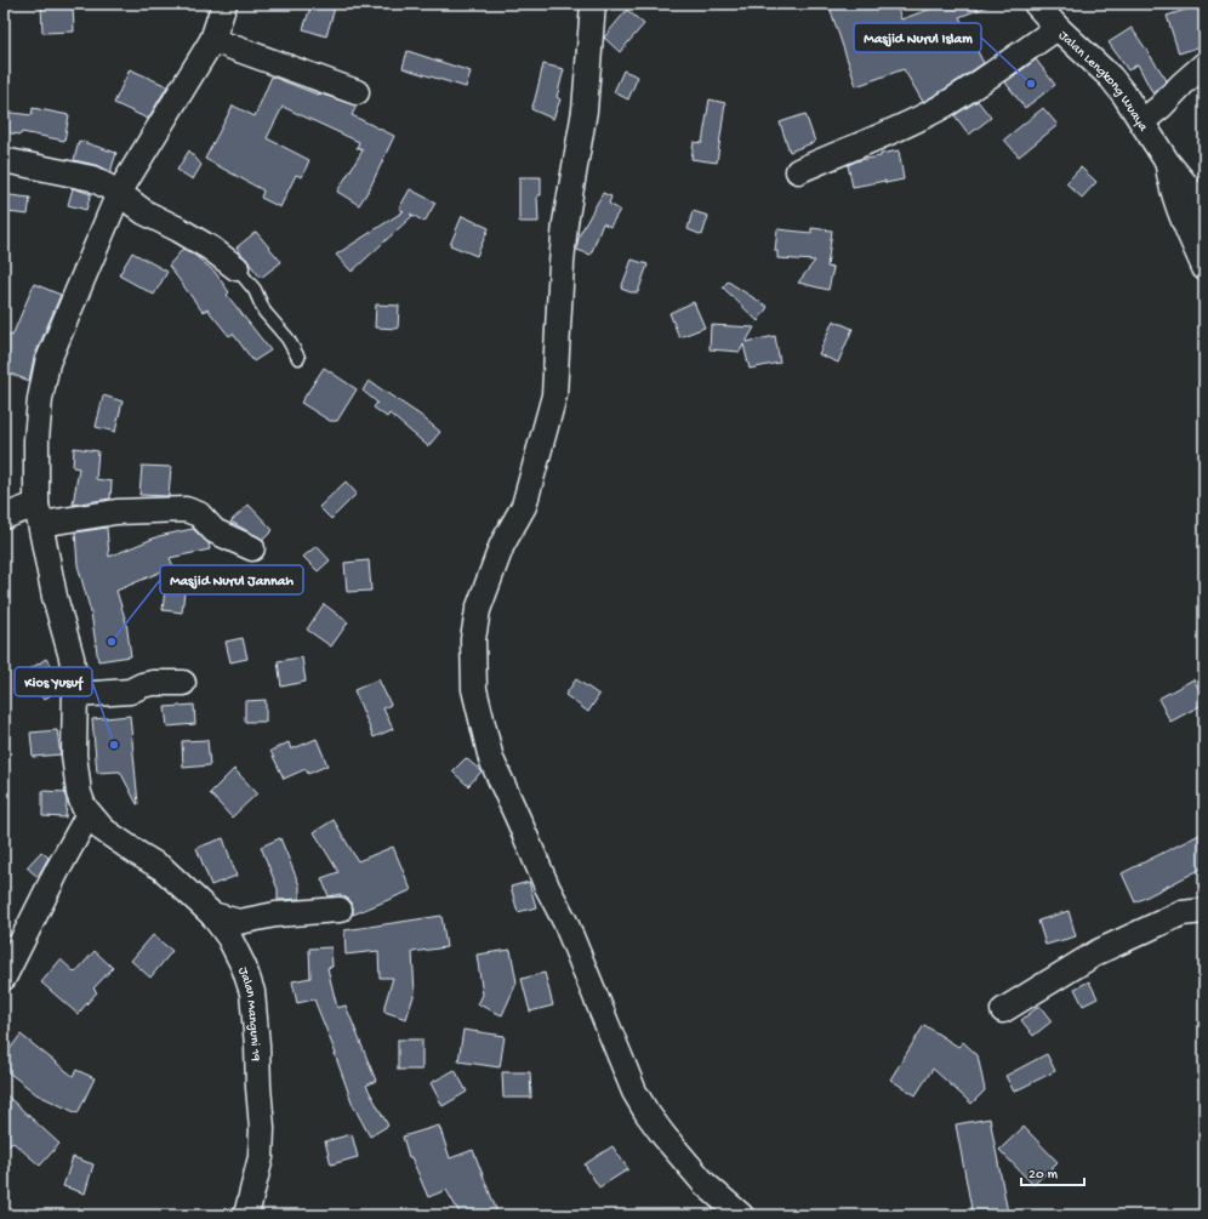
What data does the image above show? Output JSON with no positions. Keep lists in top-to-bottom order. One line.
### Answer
{"streets":{"street":["Jalan Lengkong Wuaya","Jalan Manguni 19"]},"places":["Masjid Nurul Islam","Masjid Nurul Jannah","Kios Yusuf"],"scale_bar":"20 m"}
